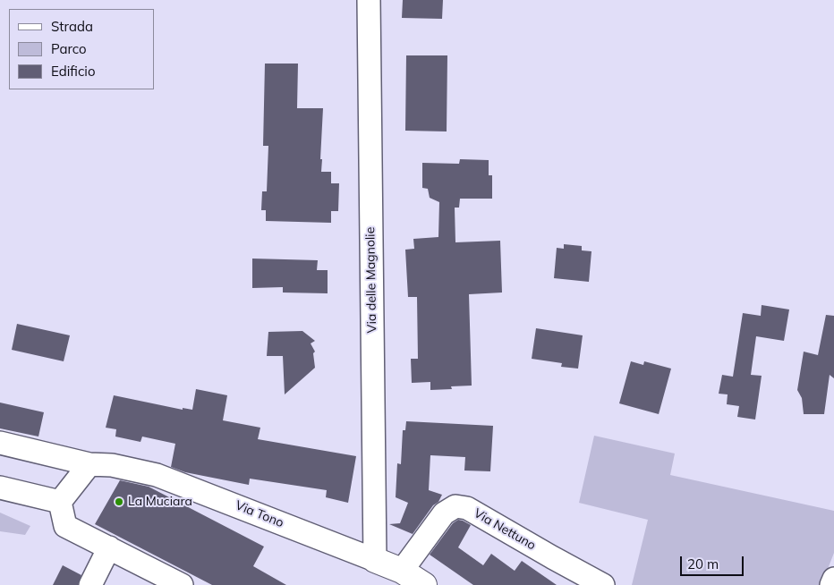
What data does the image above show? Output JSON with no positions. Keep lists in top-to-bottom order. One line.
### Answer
{"streets":{"street":["Via delle Magnolie","Via Tono","Via Nettuno"]},"crossings":[["Via delle Magnolie","Via Tono"],["Via Tono","Via Nettuno"]],"places":["La Muciara"],"legend":["Strada","Parco","Edificio"],"scale_bar":"20 m"}
